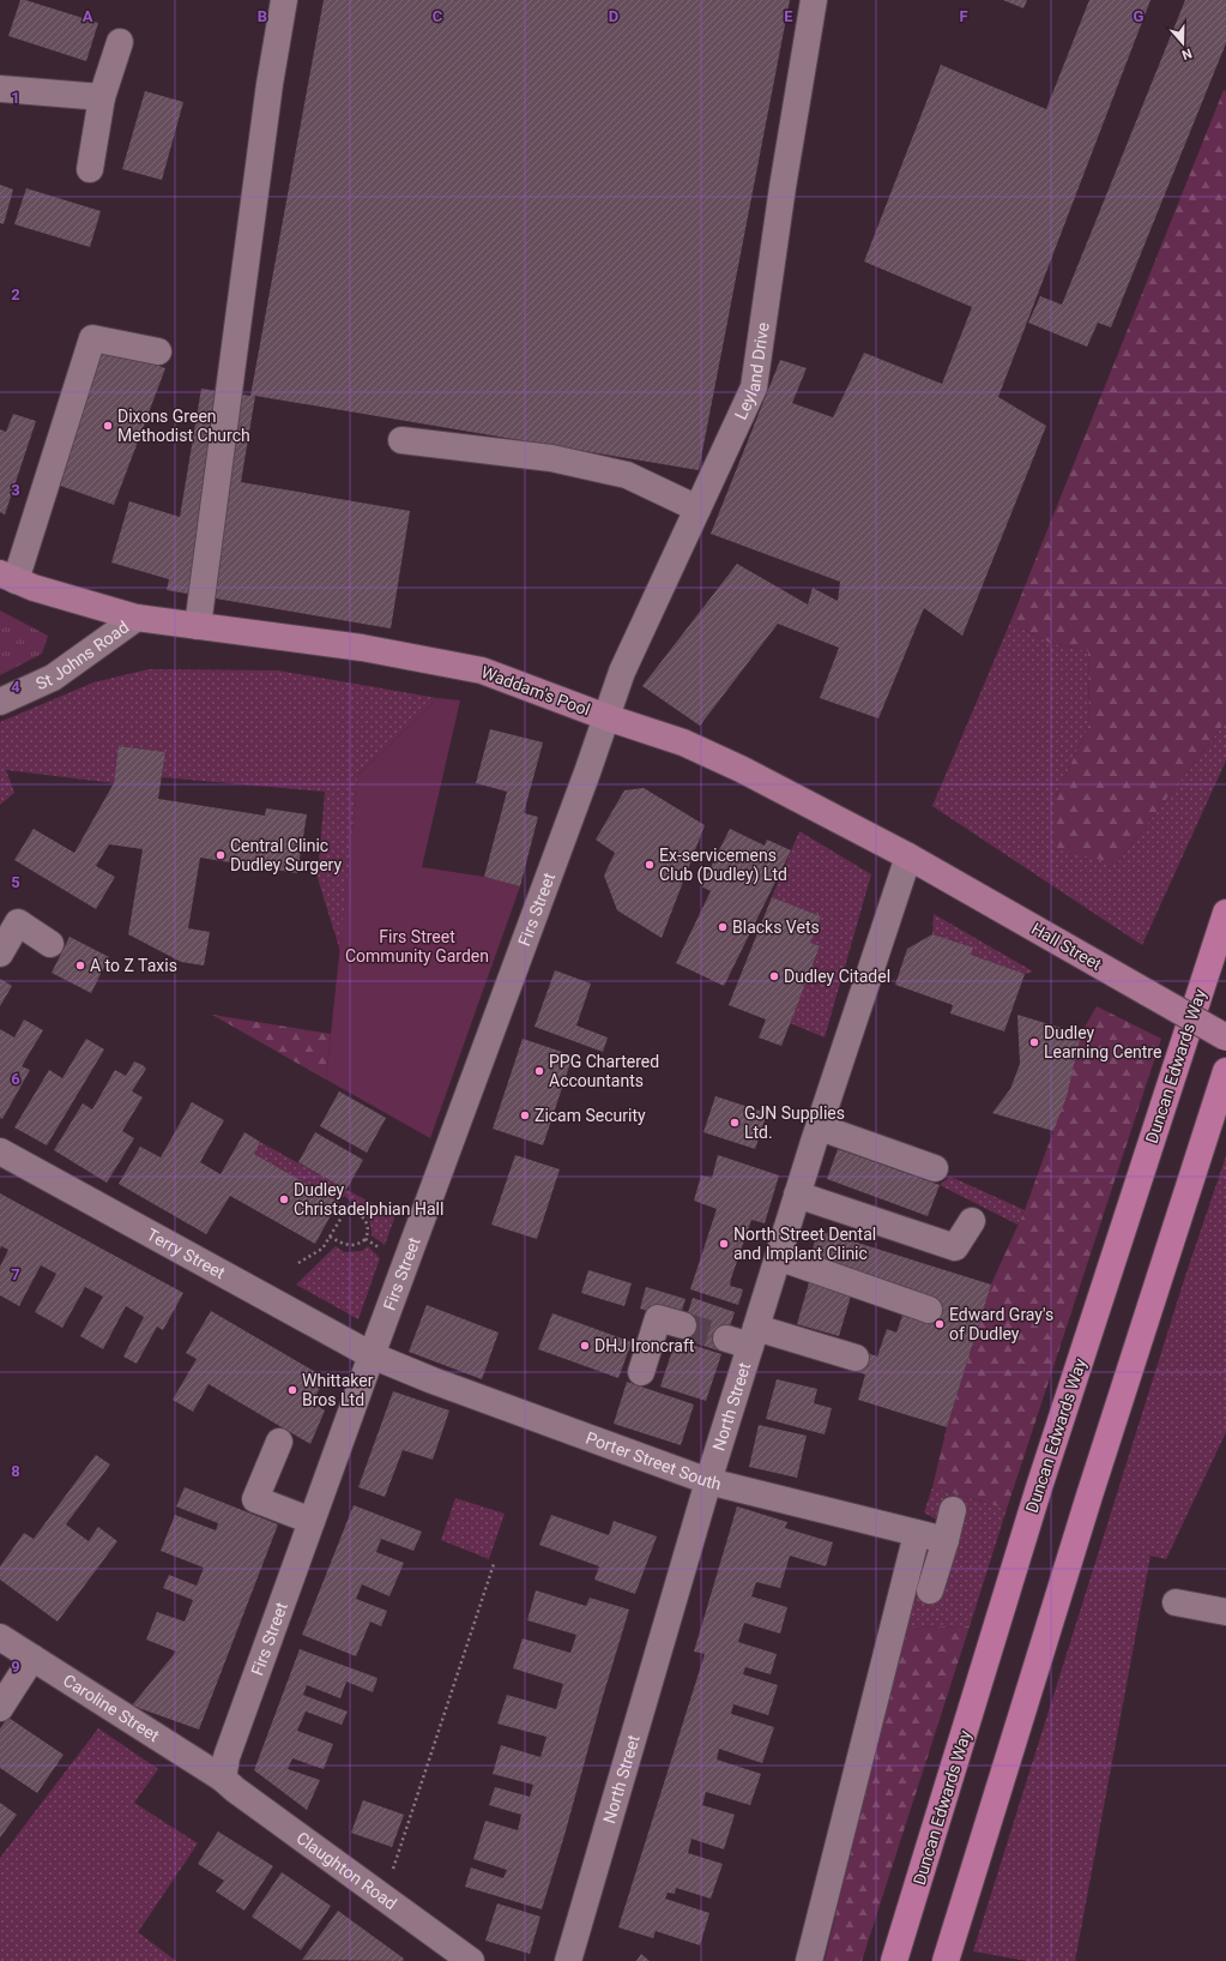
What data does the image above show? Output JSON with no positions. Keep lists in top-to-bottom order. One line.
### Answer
{"streets":{"highway":["Duncan Edwards Way"],"main road":["Waddam's Pool","Hall Street"],"street":["Leyland Drive","St Johns Road","Firs Street","Terry Street","North Street","Porter Street South","Caroline Street","Claughton Road"]},"crossings":[["Leyland Drive","Waddam's Pool"],["Leyland Drive","Firs Street"],["St Johns Road","Waddam's Pool"],["Waddam's Pool","Firs Street"],["Waddam's Pool","Hall Street"],["Waddam's Pool","North Street"],["Firs Street","Terry Street"],["Firs Street","Porter Street South"],["Firs Street","Caroline Street"],["Firs Street","Claughton Road"],["Hall Street","North Street"],["Terry Street","Porter Street South"],["North Street","Porter Street South"],["Caroline Street","Claughton Road"]],"parks":["Firs Street Community Garden"],"places":["Dixons Green Methodist Church","Central Clinic Dudley Surgery","Ex-servicemens Club (Dudley) Ltd","Blacks Vets","A to Z Taxis","Dudley Citadel","Dudley Learning Centre","PPG Chartered Accountants","Zicam Security","GJN Supplies Ltd.","Dudley Christadelphian Hall","North Street Dental and Implant Clinic","Edward Gray's of Dudley","DHJ Ironcraft","Whittaker Bros Ltd"],"north":"bottom","grid":{"columns":["A","B","C","D","E","F","G"],"rows":["1","2","3","4","5","6","7","8","9"]}}
